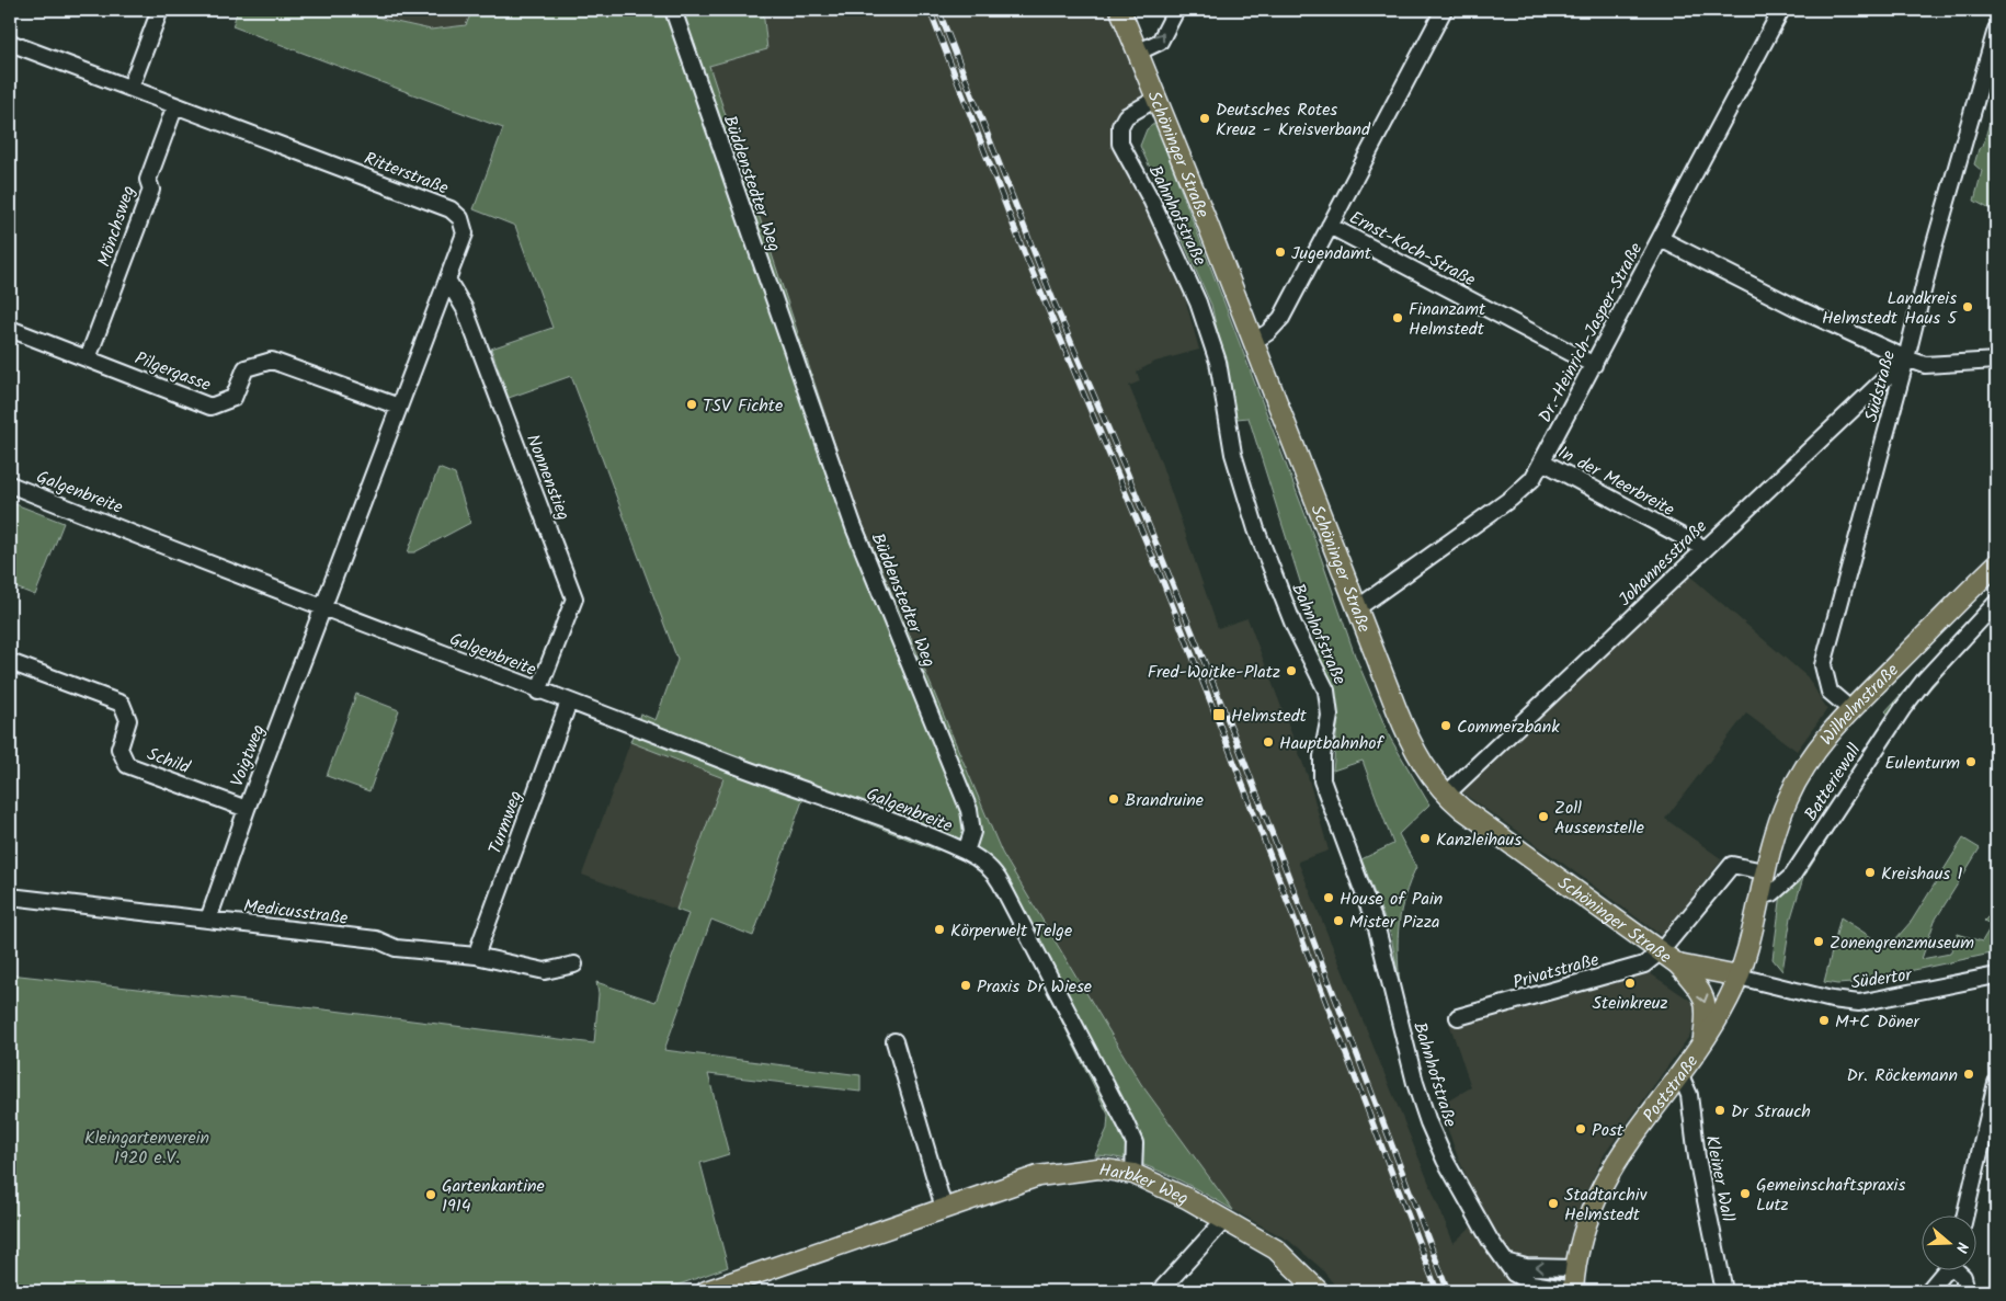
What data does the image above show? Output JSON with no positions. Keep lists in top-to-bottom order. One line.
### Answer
{"streets":{"main road":["Schöninger Straße","Wilhelmstraße","Poststraße","Harbker Weg"],"street":["Ritterstraße","Büddenstedter Weg","Bahnhofstraße","Mönchsweg","Ernst-Koch-Straße","Dr.-Heinrich-Jasper-Straße","Pilgergasse","Südstraße","Nonnenstieg","In der Meerbreite","Galgenbreite","Johannesstraße","Voigtweg","Schild","Batteriewall","Turmweg","Medicusstraße","Privatstraße","Südertor","Kleiner Wall"]},"crossings":[["Schöninger Straße","Bahnhofstraße"],["Schöninger Straße","Dr.-Heinrich-Jasper-Straße"],["Schöninger Straße","Johannesstraße"],["Schöninger Straße","Wilhelmstraße"],["Schöninger Straße","Privatstraße"],["Schöninger Straße","Südertor"],["Schöninger Straße","Poststraße"],["Ritterstraße","Mönchsweg"],["Ritterstraße","Pilgergasse"],["Ritterstraße","Nonnenstieg"],["Ritterstraße","Galgenbreite"],["Ritterstraße","Voigtweg"],["Büddenstedter Weg","Galgenbreite"],["Bahnhofstraße","Poststraße"],["Mönchsweg","Pilgergasse"],["Ernst-Koch-Straße","Dr.-Heinrich-Jasper-Straße"],["Dr.-Heinrich-Jasper-Straße","In der Meerbreite"],["Südstraße","Johannesstraße"],["Südstraße","Wilhelmstraße"],["Nonnenstieg","Galgenbreite"],["In der Meerbreite","Johannesstraße"],["Galgenbreite","Voigtweg"],["Galgenbreite","Turmweg"],["Wilhelmstraße","Batteriewall"],["Wilhelmstraße","Südertor"],["Wilhelmstraße","Poststraße"],["Voigtweg","Schild"],["Voigtweg","Medicusstraße"],["Turmweg","Medicusstraße"],["Südertor","Poststraße"],["Poststraße","Kleiner Wall"]],"parks":["Kleingartenverein 1920 e.V."],"places":{"other":["Deutsches Rotes Kreuz - Kreisverband","Jugendamt","Landkreis Helmstedt Haus 5","Finanzamt Helmstedt","TSV Fichte","Fred-Woitke-Platz","Commerzbank","Hauptbahnhof","Eulenturm","Brandruine","Zoll Aussenstelle","Kanzleihaus","Kreishaus 1","House of Pain","Mister Pizza","Körperwelt Telge","Zonengrenzmuseum","Steinkreuz","Praxis Dr Wiese","M+C Döner","Dr. Röckemann","Dr Strauch","Post","Gemeinschaftspraxis Lutz","Gartenkantine 1914","Stadtarchiv Helmstedt"],"transit":["Helmstedt"]},"north":"right"}
